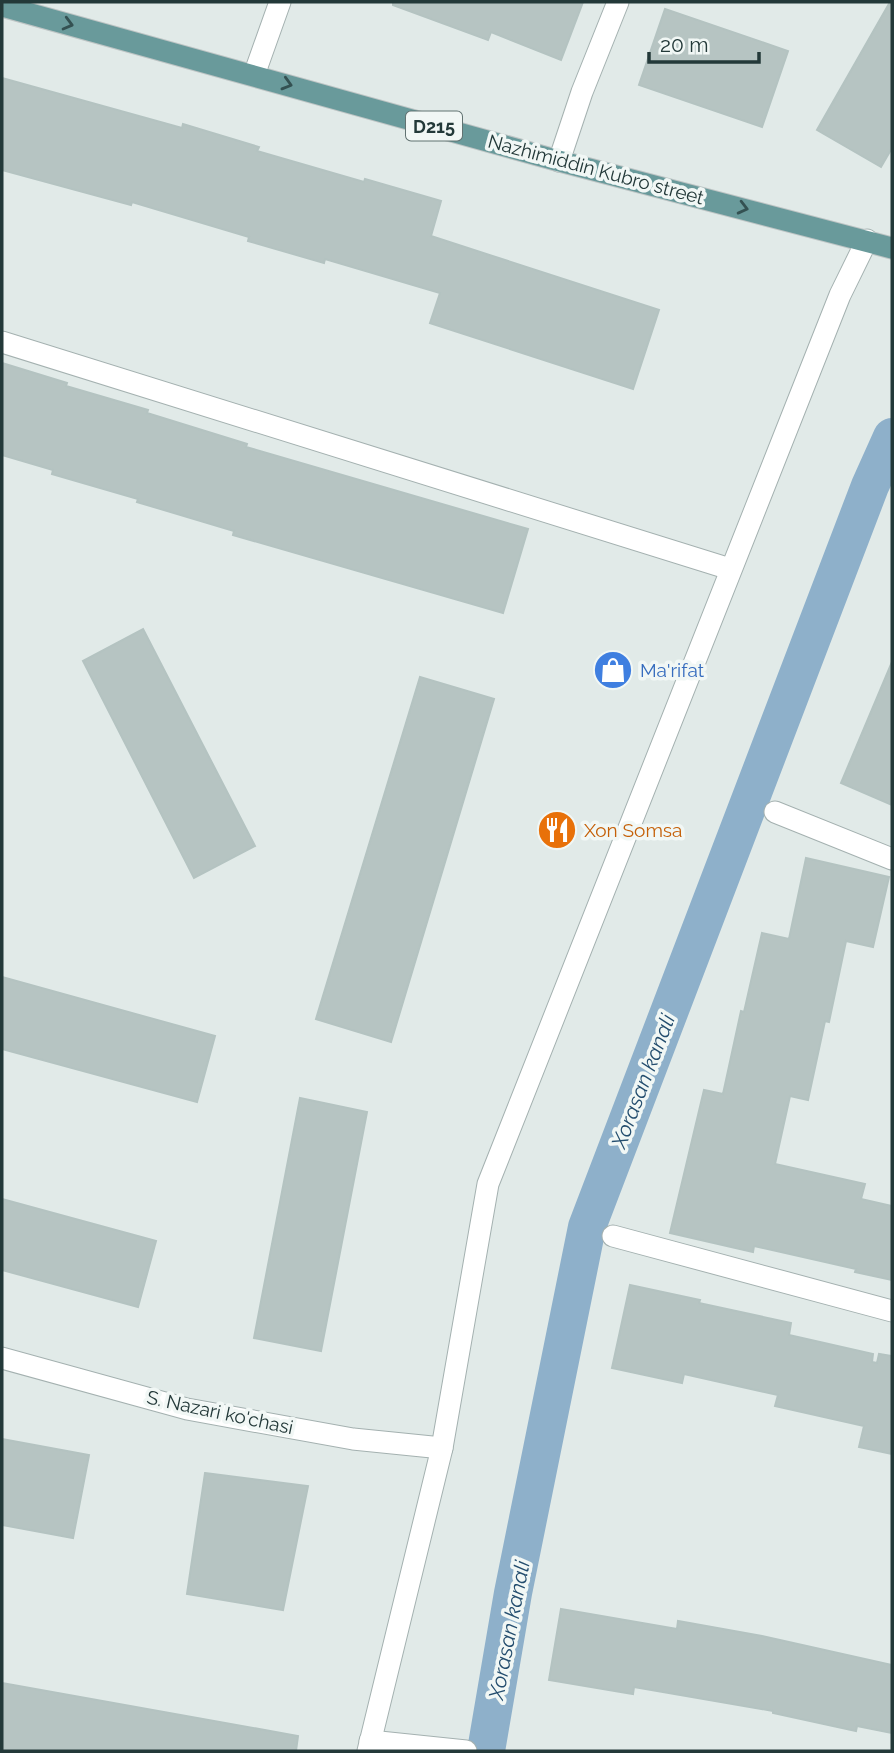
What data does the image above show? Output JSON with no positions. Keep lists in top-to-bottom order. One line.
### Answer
{"streets":{"main road":["D215","Nazhimiddin Kubro street"],"street":["S. Nazari ko'chasi"]},"crossings":[["D215","Nazhimiddin Kubro street"]],"one_way":["Nazhimiddin Kubro street"],"water":["Xorasan kanali"],"places":{"shop":["Ma'rifat"],"restaurant":["Xon Somsa"]},"scale_bar":"20 m"}
